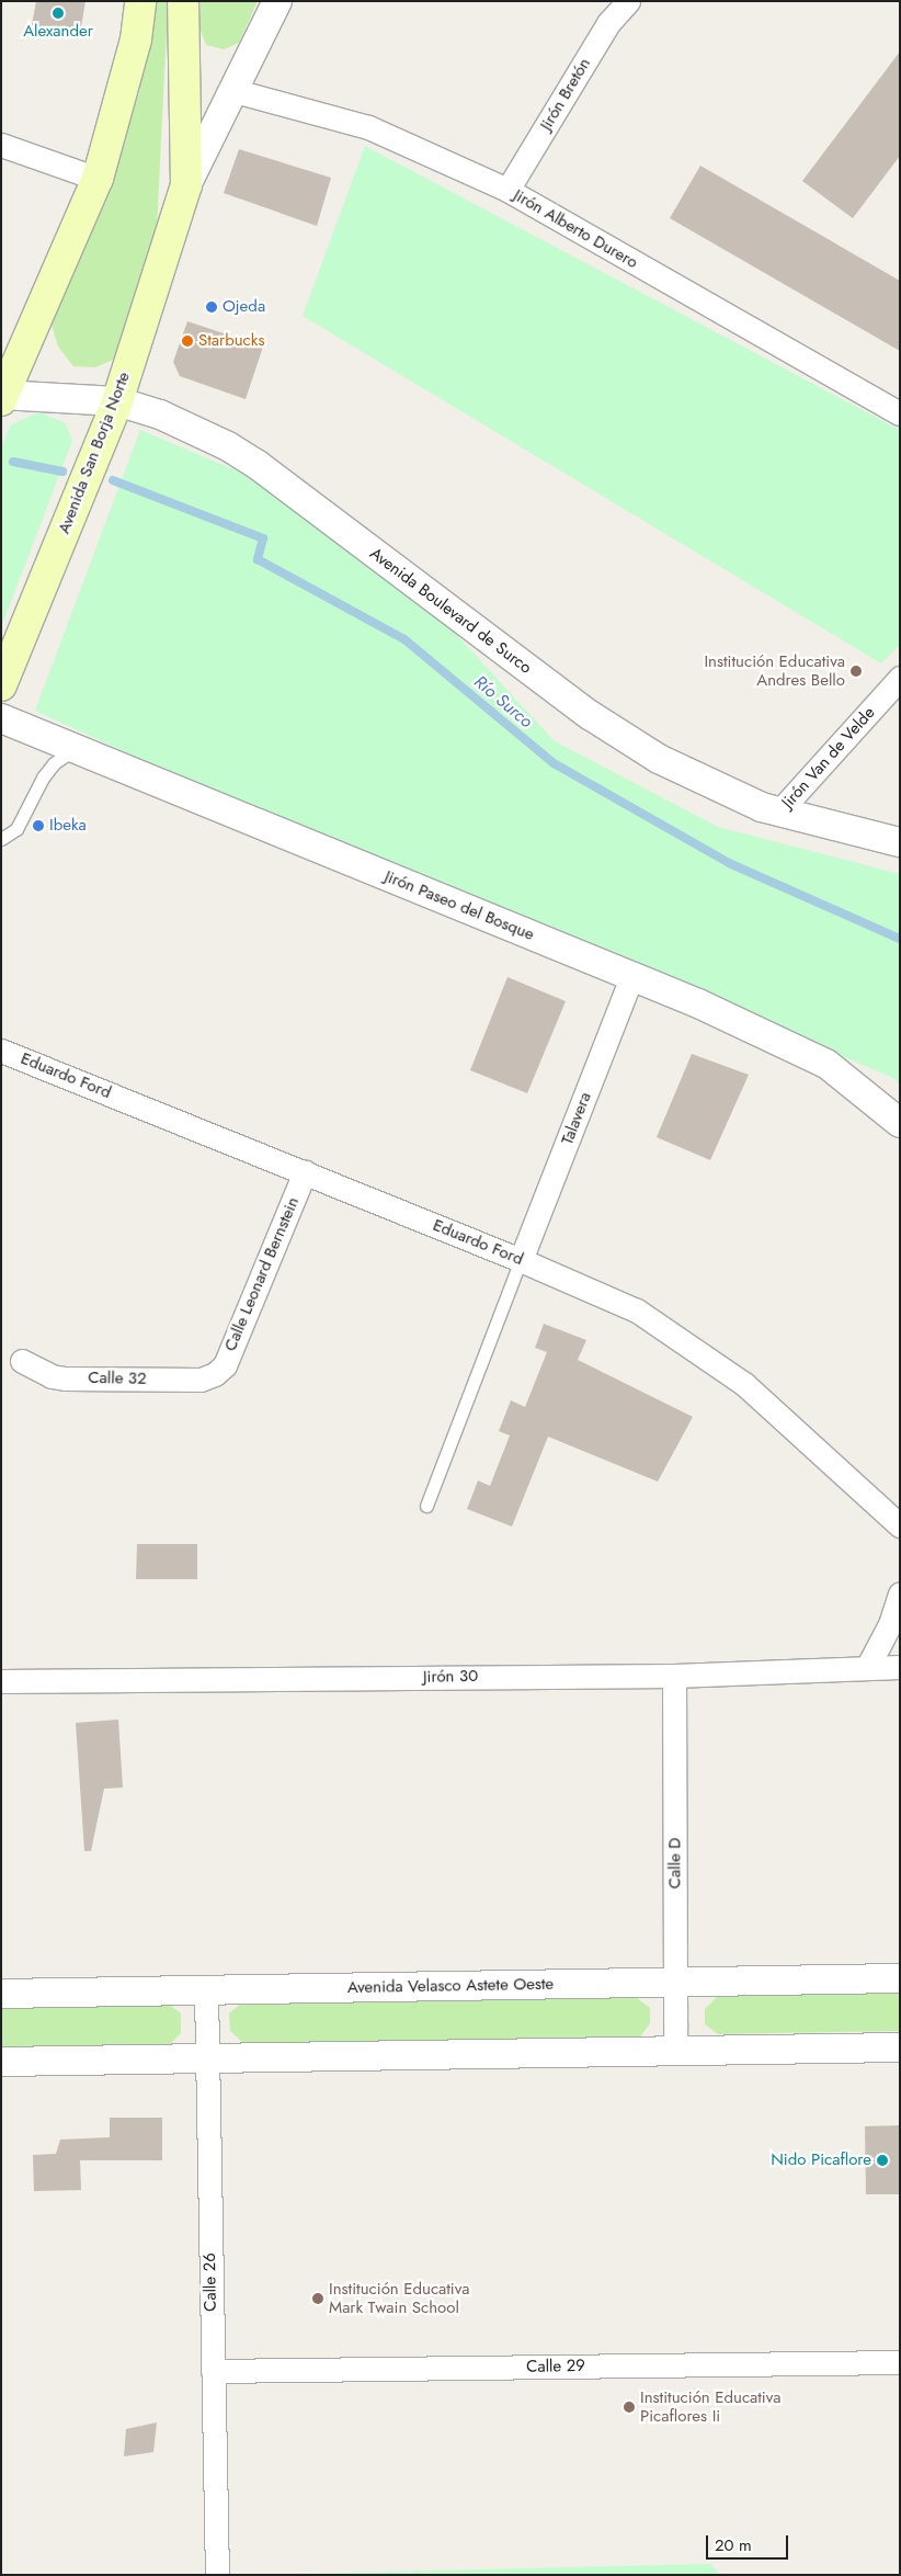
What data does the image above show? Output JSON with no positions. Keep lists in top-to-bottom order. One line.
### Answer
{"streets":{"main road":["Avenida San Borja Norte"],"street":["Jirón Bretón","Jirón Alberto Durero","Avenida Boulevard de Surco","Jirón Van de Velde","Jirón Paseo del Bosque","Eduardo Ford","Talavera","Calle Leonard Bernstein","Calle 32","Jirón 30","Calle D","Avenida Velasco Astete Oeste","Calle 26","Calle 29"]},"crossings":[["Jirón Bretón","Jirón Alberto Durero"],["Jirón Alberto Durero","Avenida San Borja Norte"],["Avenida San Borja Norte","Avenida Boulevard de Surco"],["Avenida Boulevard de Surco","Jirón Van de Velde"],["Jirón Paseo del Bosque","Talavera"],["Eduardo Ford","Talavera"],["Eduardo Ford","Calle Leonard Bernstein"],["Calle Leonard Bernstein","Calle 32"],["Jirón 30","Calle D"],["Calle D","Avenida Velasco Astete Oeste"],["Avenida Velasco Astete Oeste","Calle 26"],["Calle 26","Calle 29"]],"water":["Río Surco"],"places":["Alexander","Ojeda","Starbucks","Institución Educativa Andres Bello","Ibeka","Nido Picaflore","Institución Educativa Mark Twain School","Institución Educativa Picaflores Ii"],"scale_bar":"20 m"}
